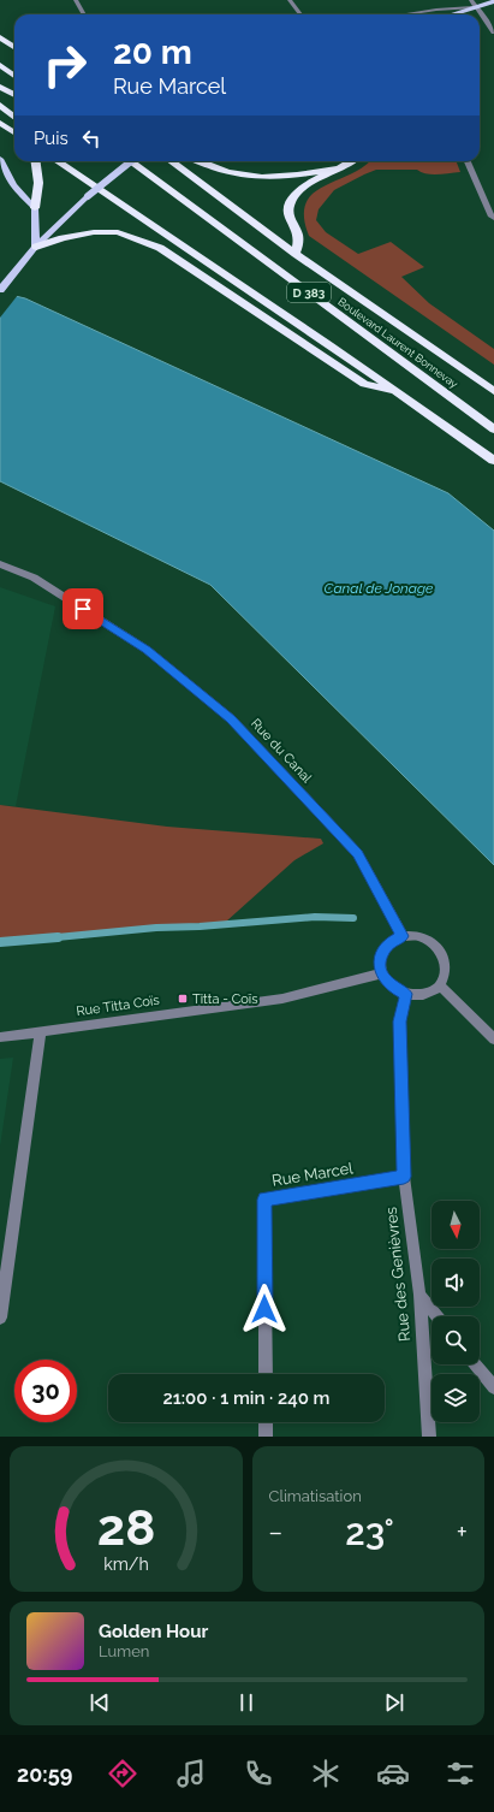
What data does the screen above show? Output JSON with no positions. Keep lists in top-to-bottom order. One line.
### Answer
{"streets":{"highway":["D 383","Boulevard Laurent Bonnevay"],"street":["Rue du Canal","Rue Titta Coïs","Rue Marcel","Rue des Genièvres"]},"crossings":[["Rue du Canal","Rue Titta Coïs"],["Rue du Canal","Rue des Genièvres"],["Rue Titta Coïs","Rue des Genièvres"],["Rue Marcel","Rue des Genièvres"]],"water":["Canal de Jonage"],"places":{"transit":["Titta - Coïs"]},"north":"bottom","page":{"turn":["20 m","Rue Marcel"],"then":"Puis","limit":"30","trip":"21:00 · 1 min · 240 m","tile":"Climatisation","heat":["−","23°","+"],"song":["Golden Hour","Lumen"],"tabs":"20:59","gauge":["28","km/h"]}}
